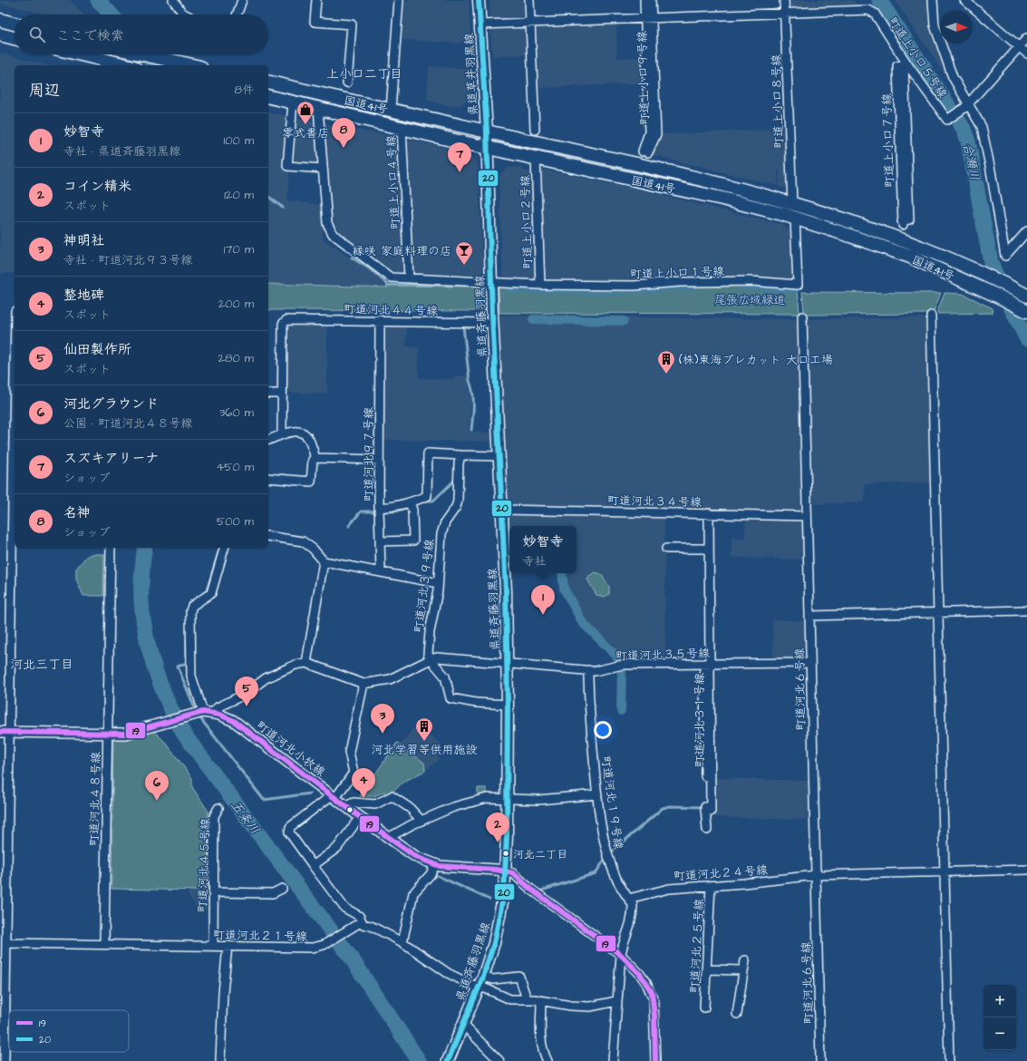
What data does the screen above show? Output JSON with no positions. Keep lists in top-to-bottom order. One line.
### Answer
{"streets":{"highway":["国道41号"],"main road":["県道草井羽黒線","県道斉藤羽黒線"],"street":["町道上小口５号線","町道上小口９号線","町道上小口８号線","町道上小口４号線","町道上小口２号線","町道上小口１号線","町道河北４４号線","町道河北９７号線","町道河北３４号線","町道河北３９号線","町道河北３５号線","町道河北６号線","町道河北３１号線","町道河北小牧線","町道河北４８号線","町道河北１９号線","町道河北４５号線","町道河北２４号線","町道河北２１号線","町道河北２５号線"]},"crossings":[["町道上小口５号線","県道草井羽黒線"],["町道上小口５号線","町道上小口９号線"],["町道上小口５号線","町道上小口８号線"],["県道草井羽黒線","国道41号"],["県道草井羽黒線","県道斉藤羽黒線"],["町道上小口８号線","国道41号"],["国道41号","町道上小口４号線"],["国道41号","町道上小口２号線"],["国道41号","町道上小口１号線"],["国道41号","県道斉藤羽黒線"],["町道上小口４号線","町道上小口１号線"],["町道上小口２号線","町道上小口１号線"],["町道上小口１号線","県道斉藤羽黒線"],["町道河北４４号線","県道斉藤羽黒線"],["町道河北４４号線","町道河北９７号線"],["県道斉藤羽黒線","町道河北３４号線"],["県道斉藤羽黒線","町道河北３５号線"],["県道斉藤羽黒線","町道河北小牧線"],["町道河北９７号線","町道河北３９号線"],["町道河北３４号線","町道河北６号線"],["町道河北３４号線","町道河北３１号線"],["町道河北３９号線","町道河北３５号線"],["町道河北３５号線","町道河北６号線"],["町道河北３５号線","町道河北３１号線"],["町道河北３５号線","町道河北１９号線"],["町道河北６号線","町道河北２４号線"],["町道河北４８号線","町道河北２１号線"],["町道河北１９号線","町道河北２４号線"],["町道河北４５号線","町道河北２１号線"],["町道河北２４号線","町道河北２５号線"]],"districts":["上小口二丁目","河北三丁目"],"water":["合瀬川","五条川"],"parks":["尾張広域緑道"],"places":{"shop":["零式書店"],"bar":["縁咲 家庭料理の店"],"building":["(株)東海プレカット 大口工場","河北学習等供用施設"],"other":["河北二丁目"]},"lines":["transit line 20","transit line 19"],"legend":["19","20"],"north":"right","page":{"search":"ここで検索","heading":["周辺","8件"],"list":[{"mark":"1","name":"妙智寺","note":"寺社 · 県道斉藤羽黒線","value":"100 m"},{"mark":"2","name":"コイン精米","note":"スポット","value":"120 m"},{"mark":"3","name":"神明社","note":"寺社 · 町道河北９３号線","value":"170 m"},{"mark":"4","name":"整地碑","note":"スポット","value":"200 m"},{"mark":"5","name":"仙田製作所","note":"スポット","value":"280 m"},{"mark":"6","name":"河北グラウンド","note":"公園 · 町道河北４８号線","value":"360 m"},{"mark":"7","name":"スズキアリーナ","note":"ショップ","value":"450 m"},{"mark":"8","name":"名神","note":"ショップ","value":"500 m"}],"pins":["8","7","1","5","3","4","6","2"],"popup":["妙智寺","寺社"],"map_buttons":["+","−"]}}
